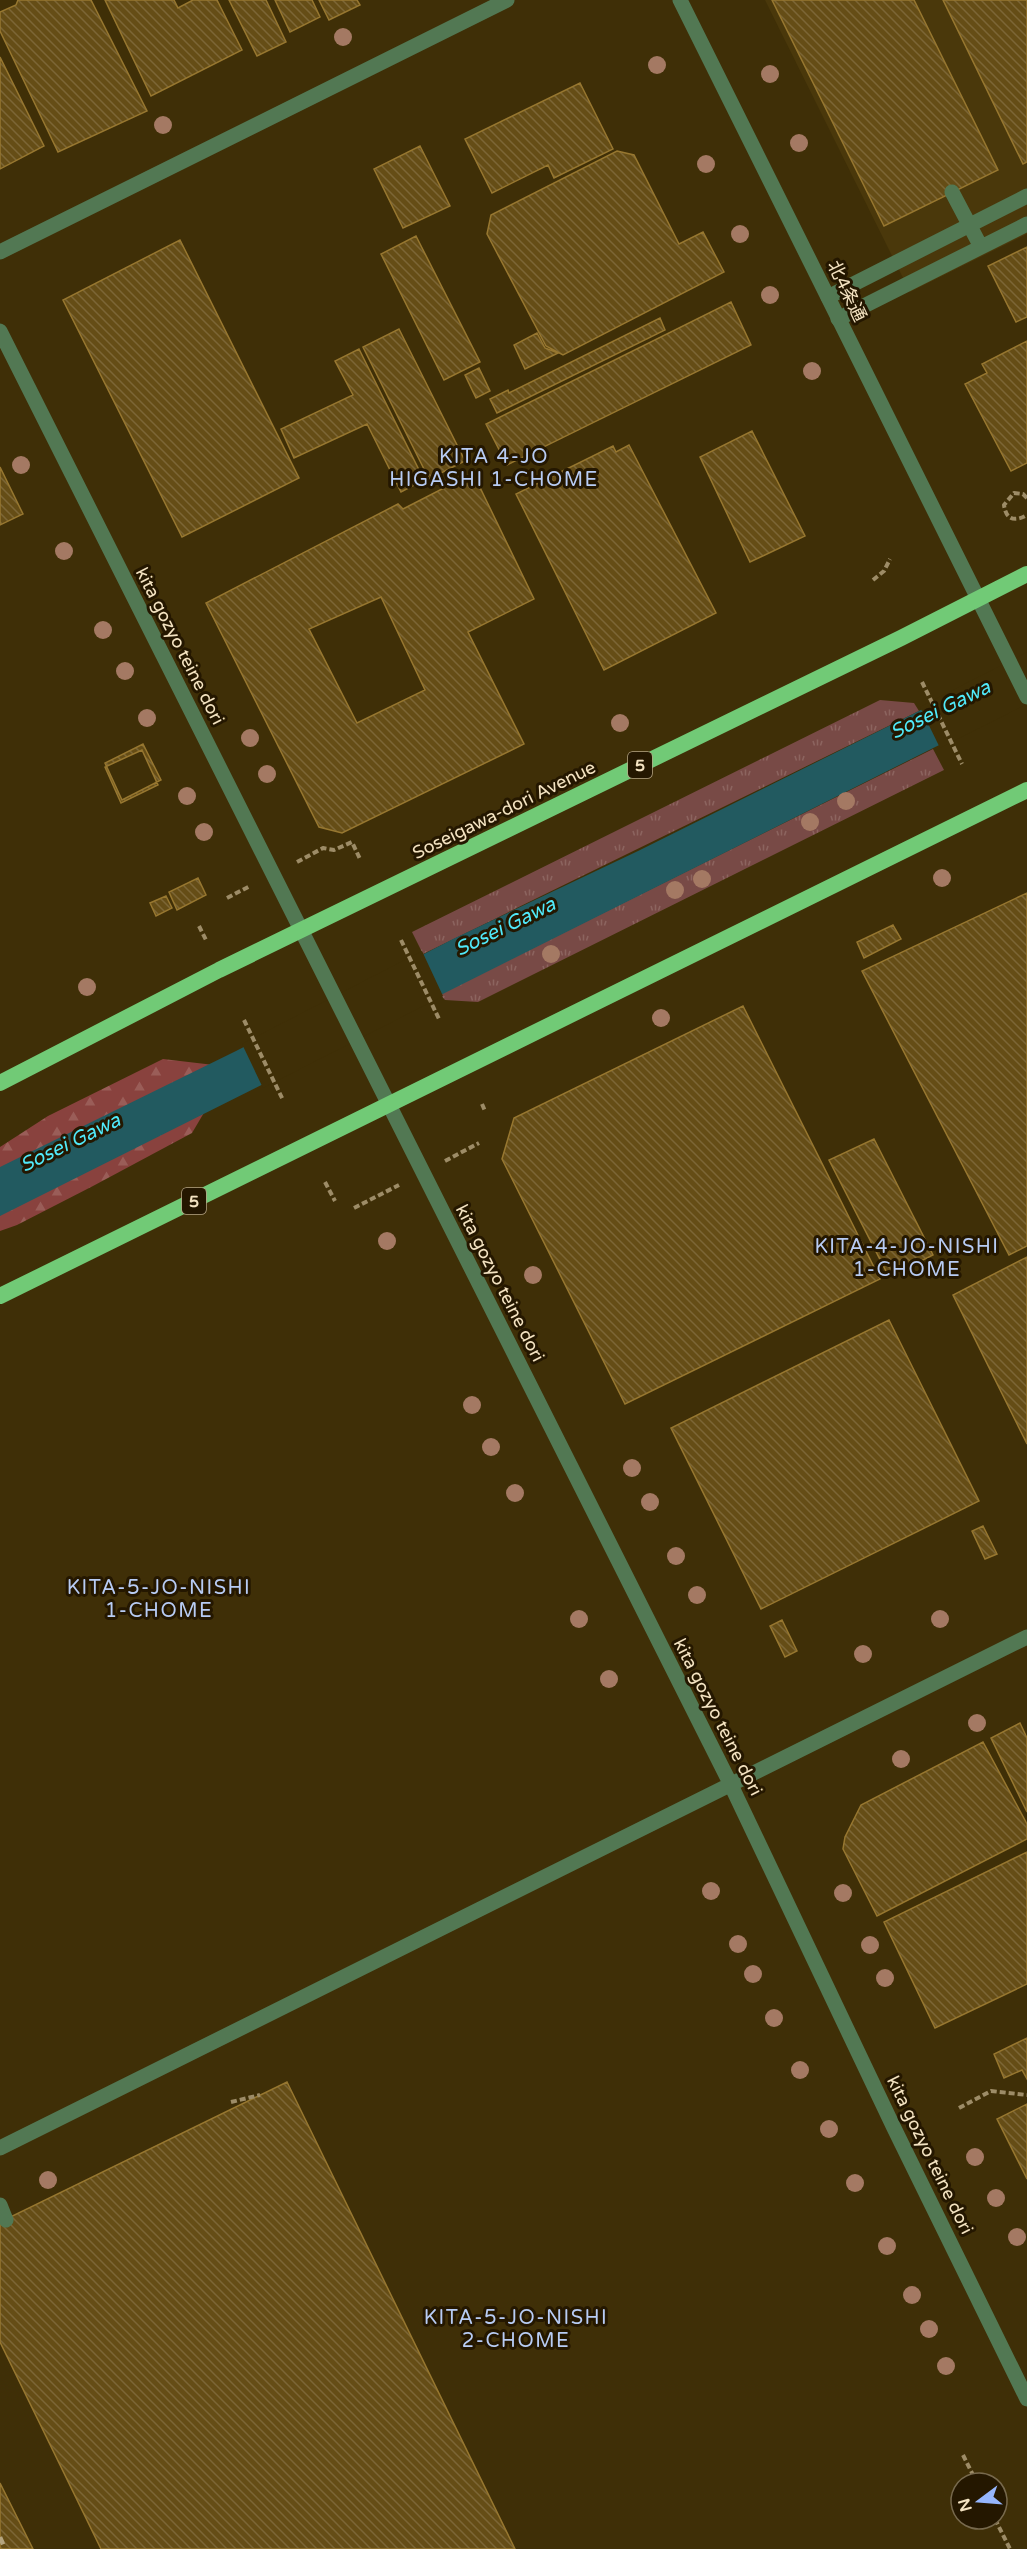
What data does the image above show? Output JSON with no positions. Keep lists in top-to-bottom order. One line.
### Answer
{"streets":{"highway":["5","Soseigawa-dori Avenue"],"street":["北4条通","kita gozyo teine dori"]},"crossings":[["北4条通","Soseigawa-dori Avenue"],["kita gozyo teine dori","5"],["kita gozyo teine dori","Soseigawa-dori Avenue"]],"districts":["KITA 4-JO HIGASHI 1-CHOME","KITA-4-JO-NISHI 1-CHOME","KITA-5-JO-NISHI 1-CHOME","KITA-5-JO-NISHI 2-CHOME"],"water":["Sosei Gawa"],"north":"left"}
